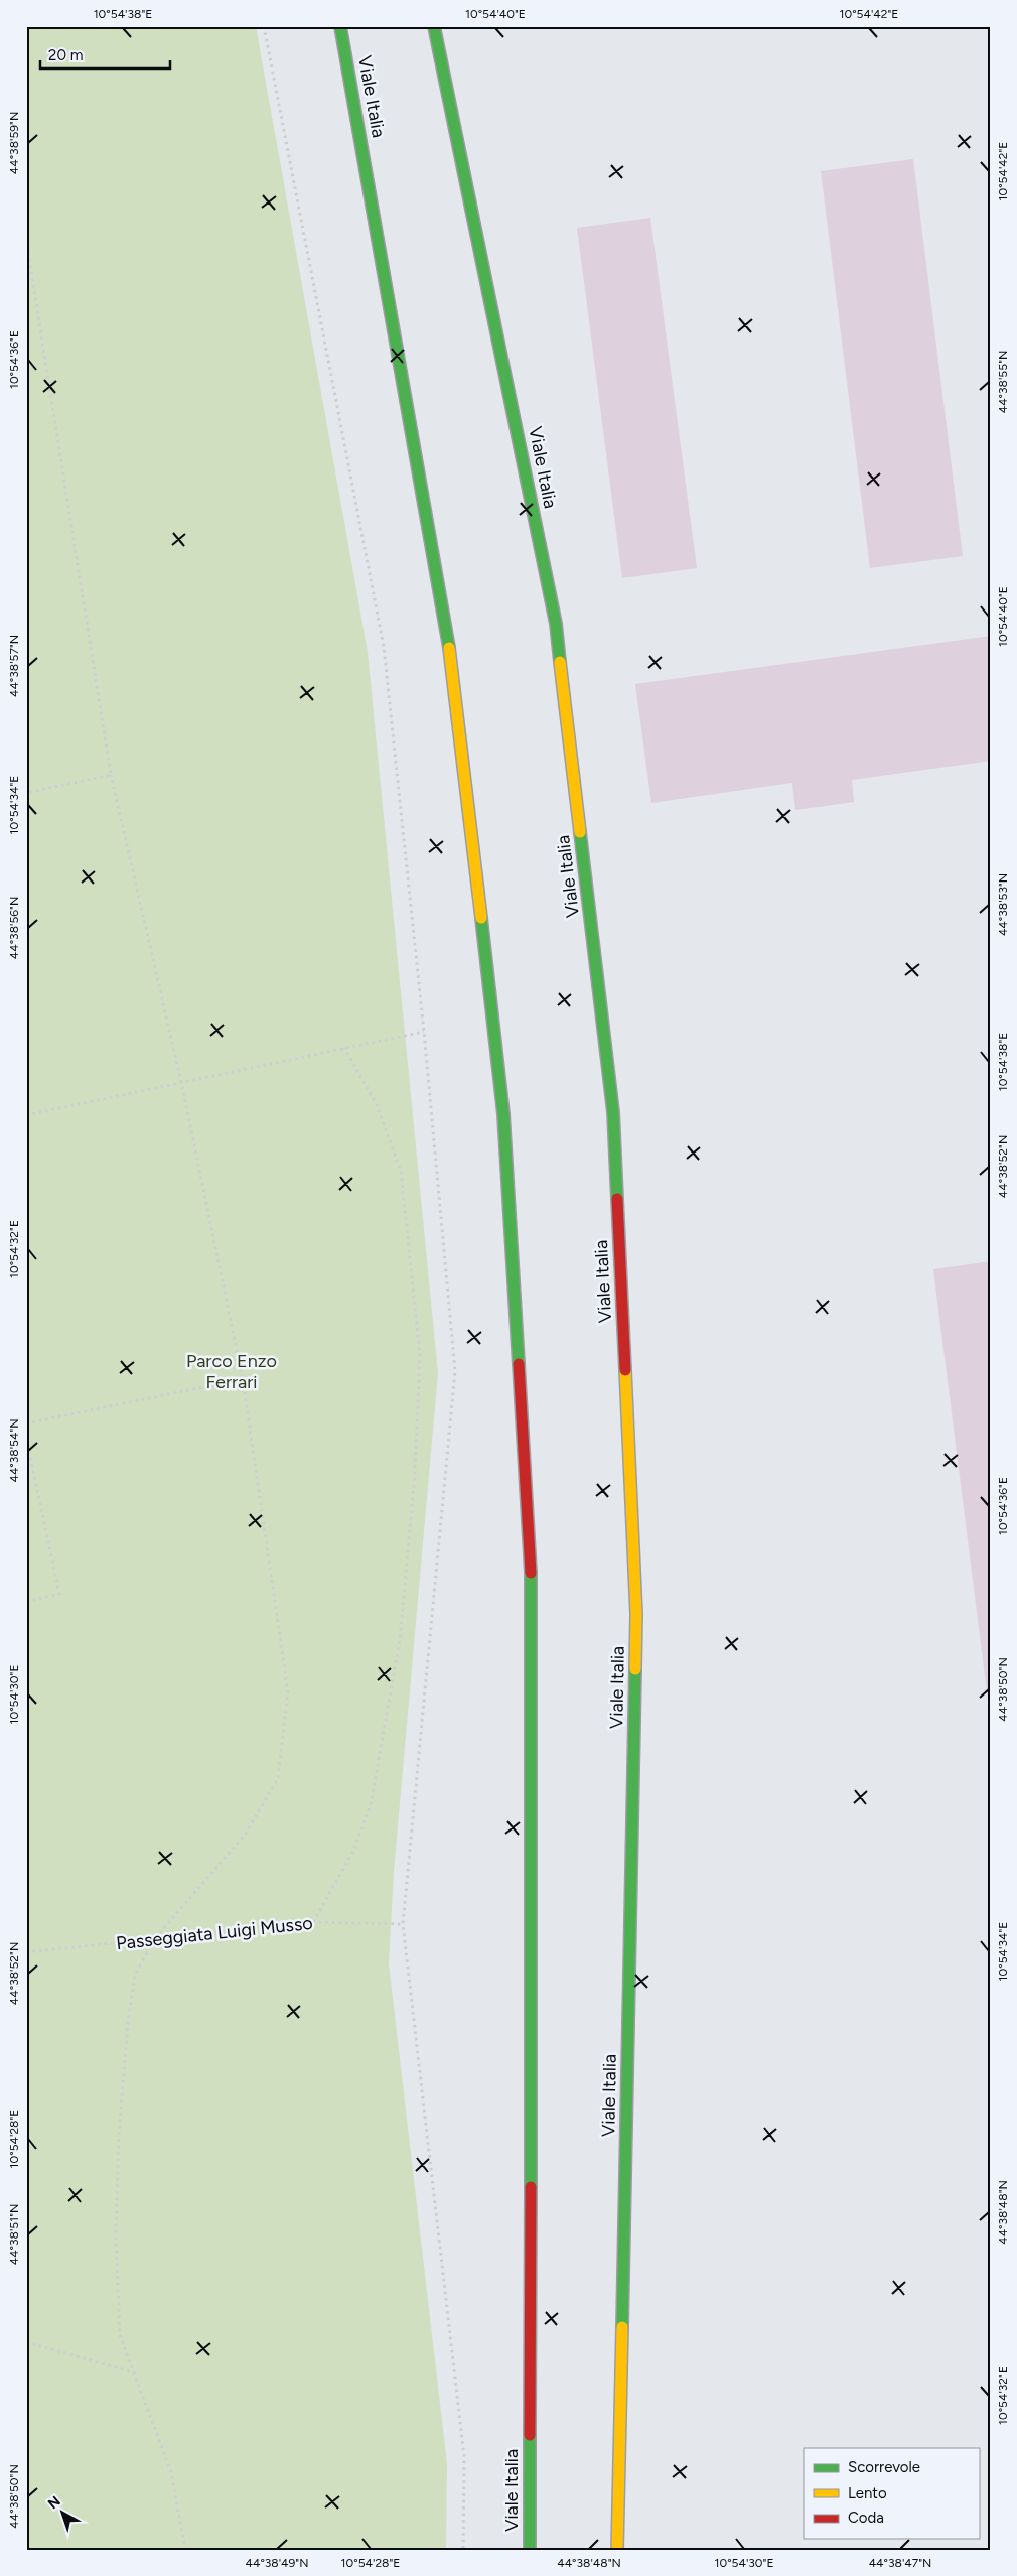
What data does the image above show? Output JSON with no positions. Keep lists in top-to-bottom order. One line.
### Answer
{"streets":{"main road":["Viale Italia"],"path":["Passeggiata Luigi Musso"]},"parks":["Parco Enzo Ferrari"],"legend":["Scorrevole","Lento","Coda"],"scale_bar":"20 m","north":"top left","coordinates":["10°54'38\"E","10°54'40\"E","10°54'42\"E","44°38'59\"N","10°54'36\"E","44°38'55\"N","44°38'57\"N","10°54'34\"E","44°38'53\"N","44°38'56\"N","44°38'52\"N","10°54'32\"E","44°38'54\"N","44°38'50\"N","10°54'30\"E","10°54'28\"E","44°38'48\"N","44°38'51\"N","44°38'49\"N","44°38'47\"N"]}
